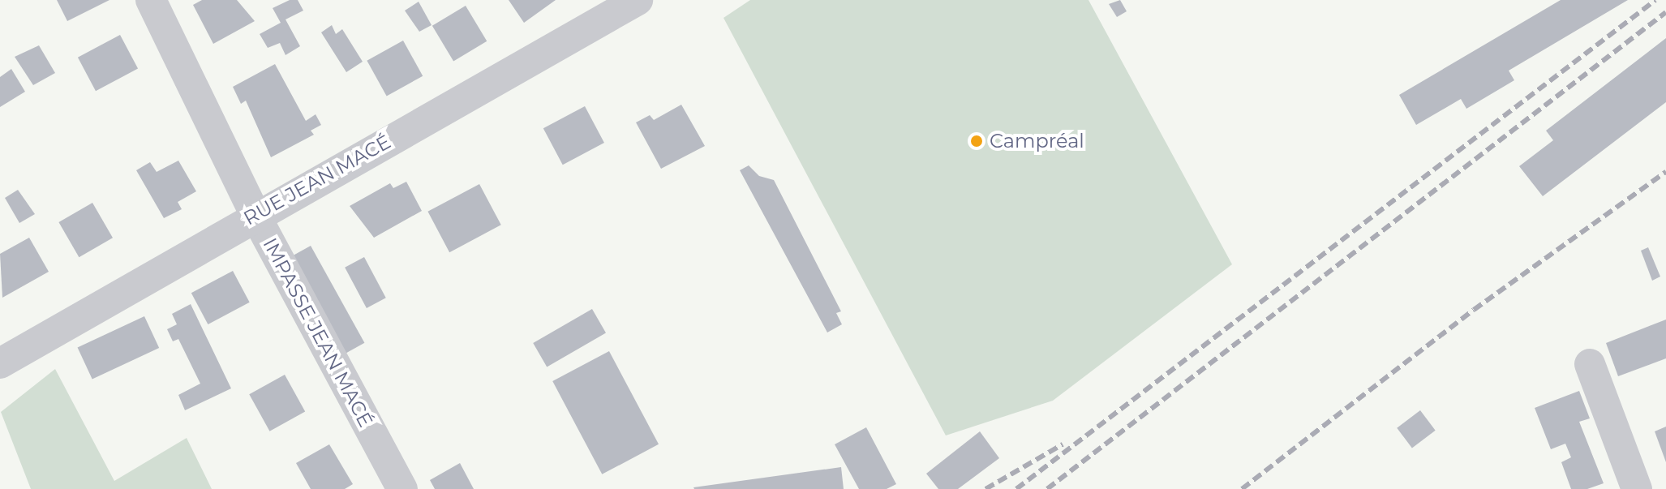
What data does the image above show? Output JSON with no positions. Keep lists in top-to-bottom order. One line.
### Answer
{"streets":{"street":["RUE JEAN MACÉ","IMPASSE JEAN MACÉ"]},"crossings":[["RUE JEAN MACÉ","IMPASSE JEAN MACÉ"]],"places":["Campréal"]}
